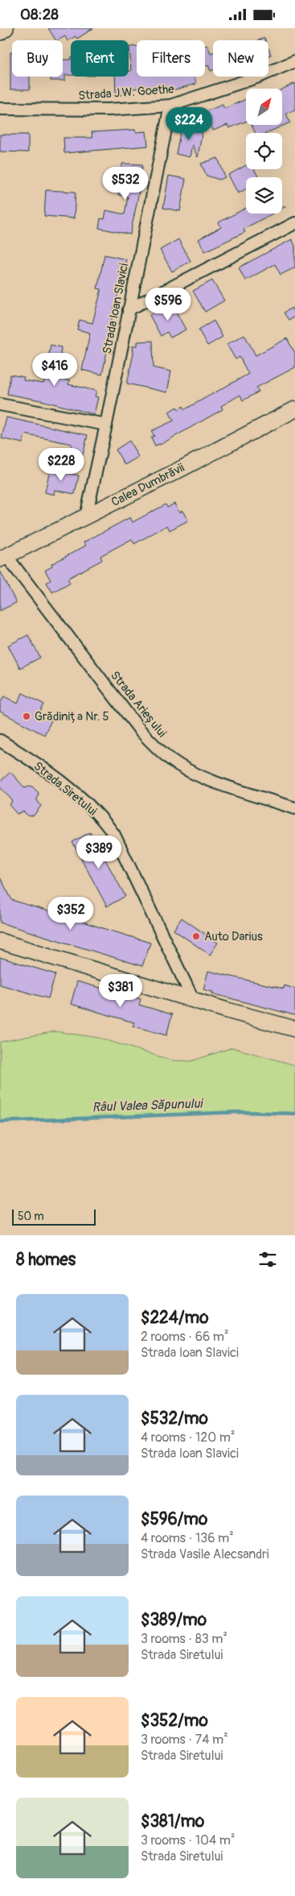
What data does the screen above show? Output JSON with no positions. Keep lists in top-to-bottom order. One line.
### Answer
{"streets":{"main road":["Calea Dumbrăvii"],"street":["Strada J.W. Goethe","Strada Ioan Slavici","Strada Arieșului","Strada Siretului"]},"crossings":[["Strada J.W. Goethe","Strada Ioan Slavici"],["Strada Ioan Slavici","Calea Dumbrăvii"],["Calea Dumbrăvii","Strada Arieșului"]],"water":["Râul Valea Săpunului"],"places":["Grădinița Nr. 5","Auto Darius"],"scale_bar":"50 m","north":"top right","page":{"status":"08:28","chip":["Buy","Rent","Filters","New"],"price":["$224","$532","$596","$416","$228","$389","$352","$381"],"scale":"50 m","heading":"8 homes","list":[{"name":"$224/mo","note":"2 rooms · 66 m² · Strada Ioan Slavici"},{"name":"$532/mo","note":"4 rooms · 120 m² · Strada Ioan Slavici"},{"name":"$596/mo","note":"4 rooms · 136 m² · Strada Vasile Alecsandri"},{"name":"$389/mo","note":"3 rooms · 83 m² · Strada Siretului"},{"name":"$352/mo","note":"3 rooms · 74 m² · Strada Siretului"},{"name":"$381/mo","note":"3 rooms · 104 m² · Strada Siretului"}]}}
